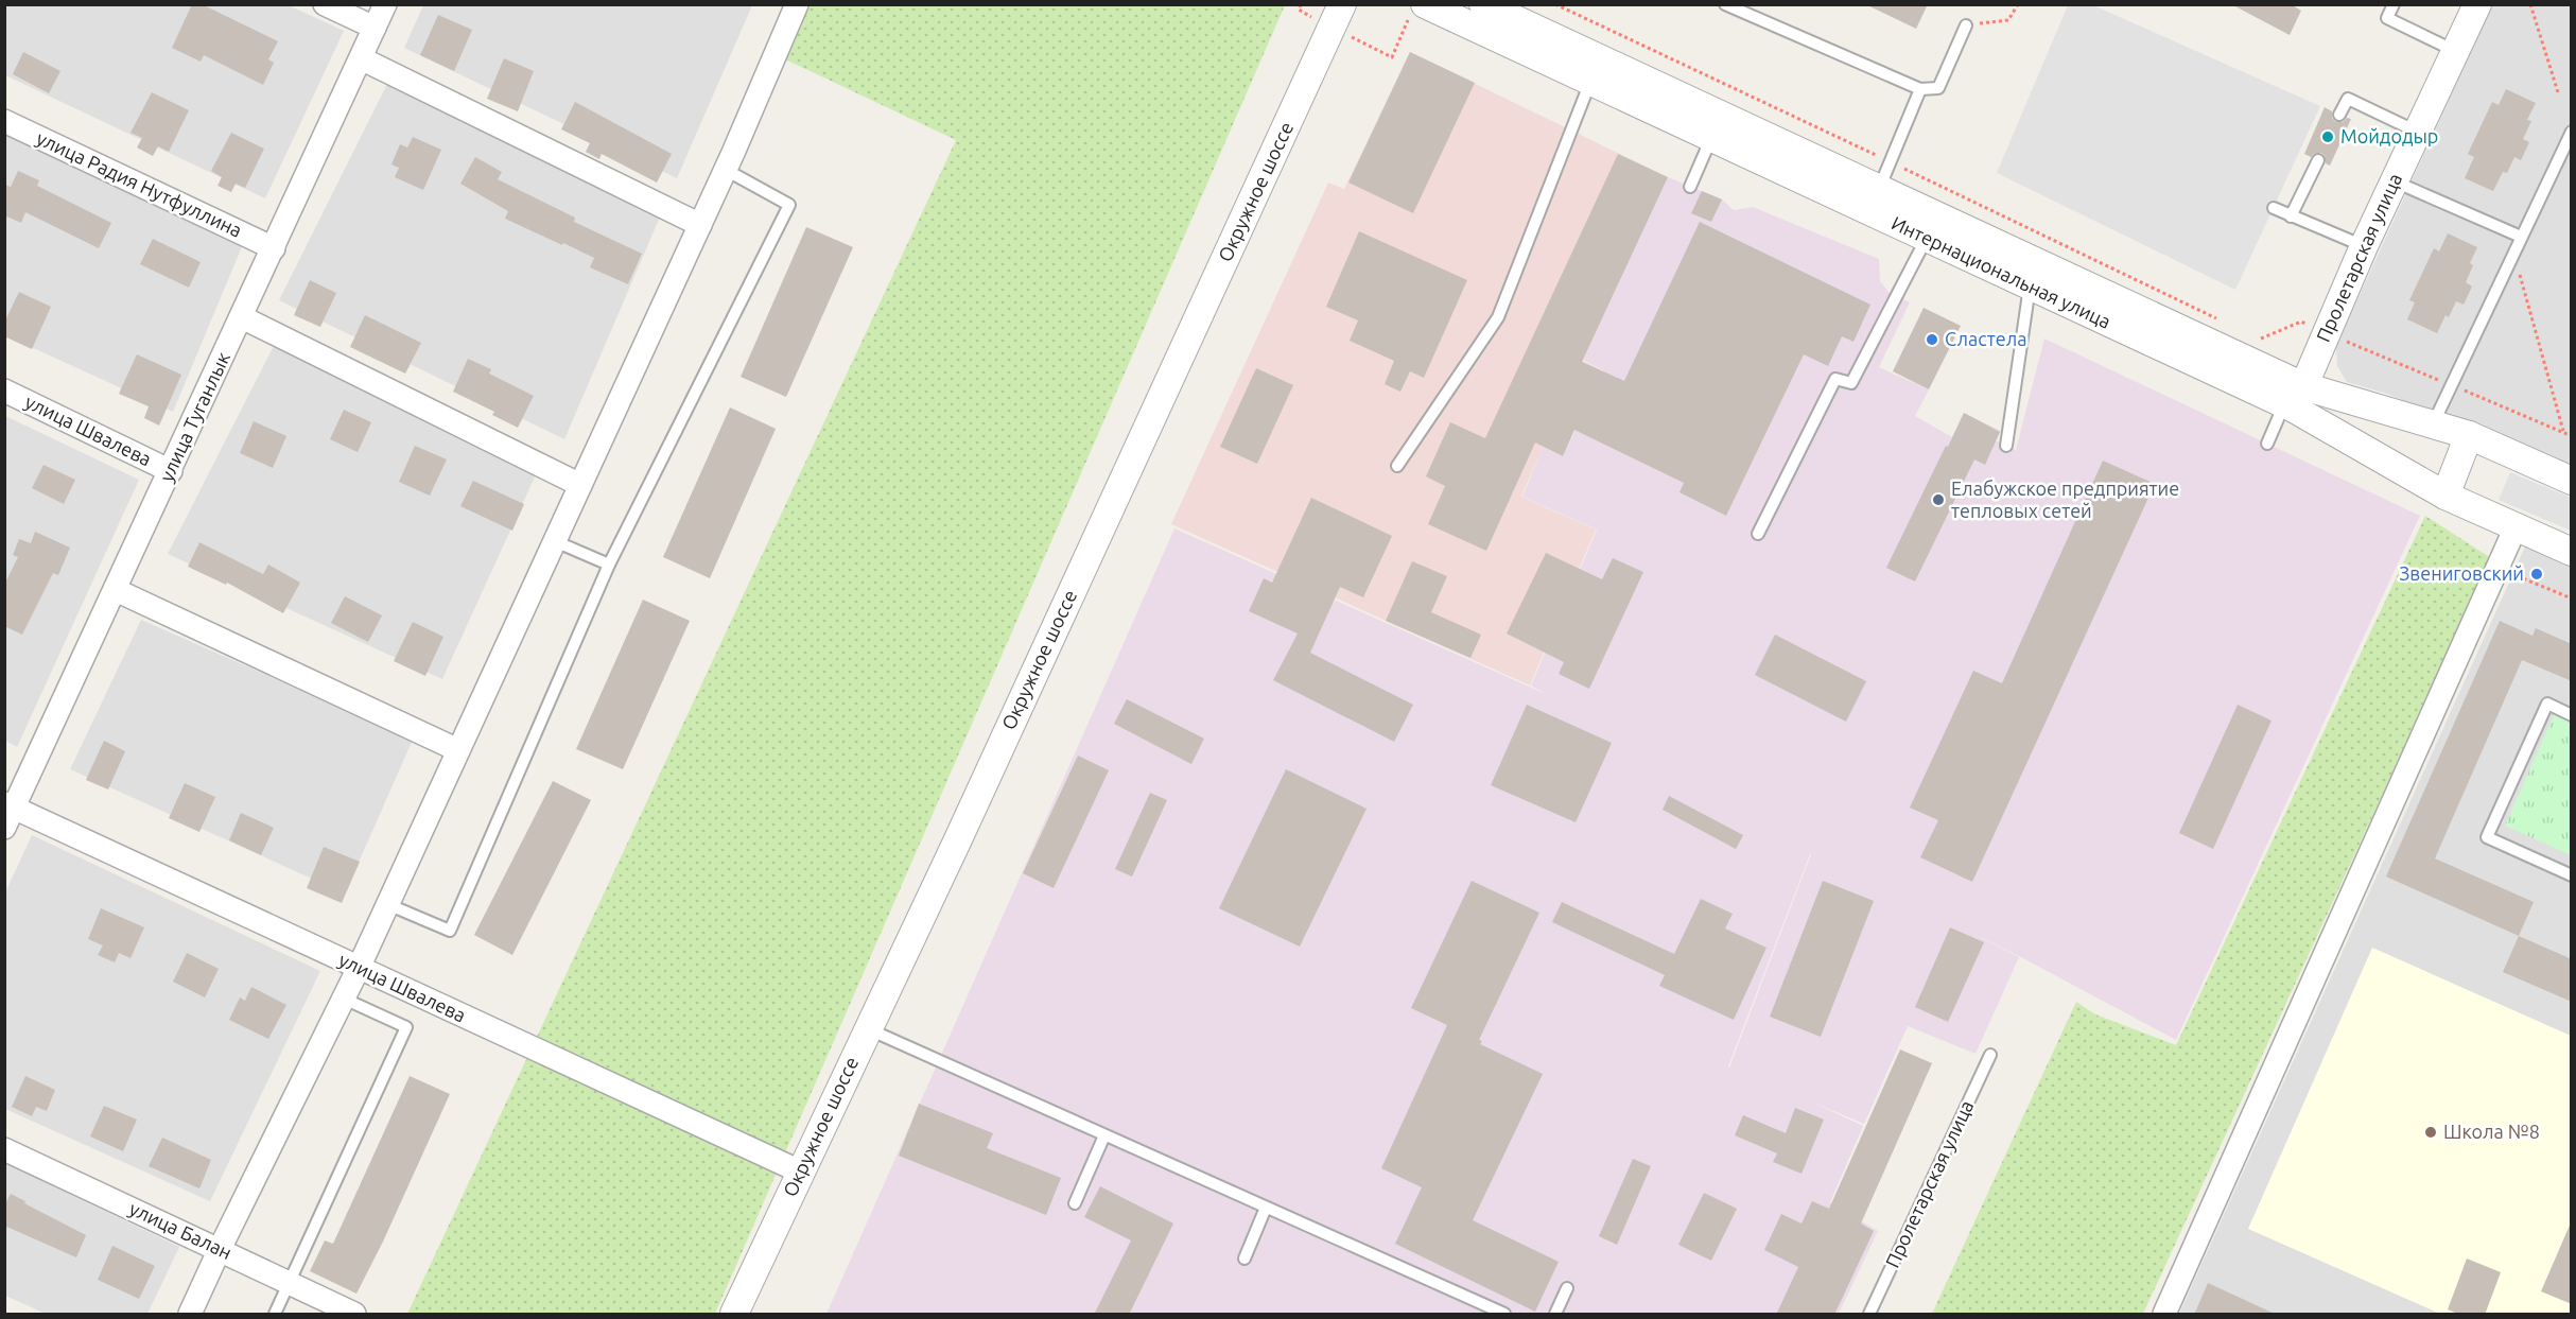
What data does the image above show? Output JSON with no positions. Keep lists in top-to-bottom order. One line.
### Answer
{"streets":{"street":["улица Радия Нутфуллина","Окружное шоссе","Пролетарская улица","Интернациональная улица","улица Туганлык","улица Швалева","улица Балан"]},"crossings":[["улица Радия Нутфуллина","улица Туганлык"],["Окружное шоссе","улица Швалева"],["Пролетарская улица","Интернациональная улица"],["улица Туганлык","улица Швалева"]],"places":["Мойдодыр","Сластела","Елабужское предприятие тепловых сетей","Звениговский","Школа №8"]}
